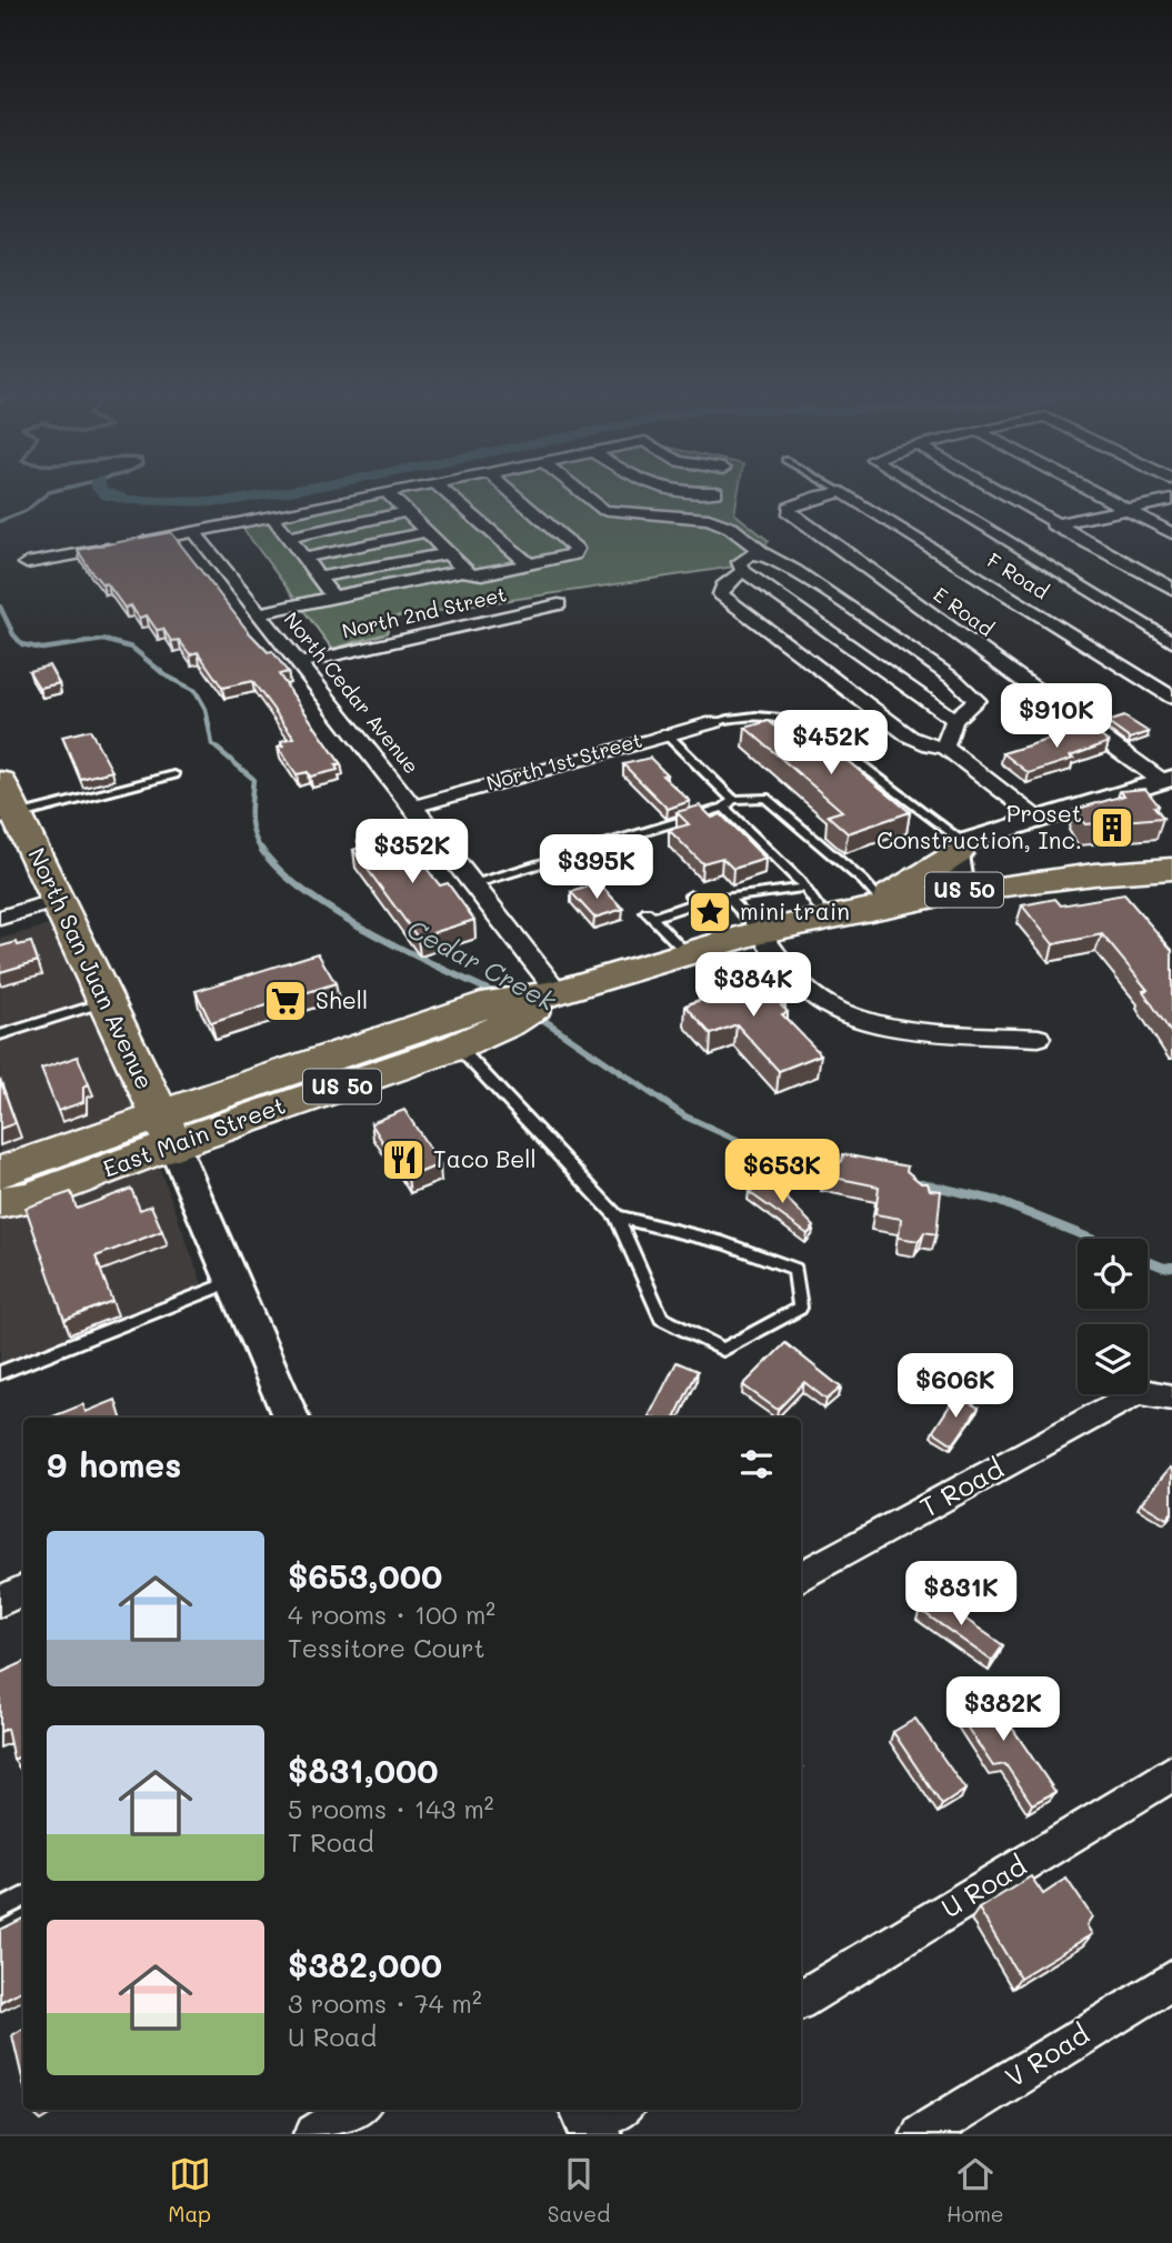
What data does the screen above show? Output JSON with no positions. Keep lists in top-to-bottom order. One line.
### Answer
{"streets":{"highway":["US 50","North San Juan Avenue","East Main Street"],"street":["F Road","E Road","North 2nd Street","North Cedar Avenue","North 1st Street","T Road","U Road","V Road"]},"crossings":[["F Road","E Road"],["North 2nd Street","North Cedar Avenue"],["North Cedar Avenue","North 1st Street"],["North Cedar Avenue","East Main Street"],["North San Juan Avenue","East Main Street"]],"water":["Cedar Creek"],"places":{"building":["Proset Construction, Inc."],"place":["mini train"],"supermarket":["Shell"],"restaurant":["Taco Bell"]},"page":{"price":["$910K","$452K","$352K","$395K","$384K","$653K","$606K","$831K","$382K"],"heading":"9 homes","list":[{"name":"$653,000","note":"4 rooms · 100 m² · Tessitore Court"},{"name":"$831,000","note":"5 rooms · 143 m² · T Road"},{"name":"$382,000","note":"3 rooms · 74 m² · U Road"}],"tabs":["Map","Saved","Home"]}}
